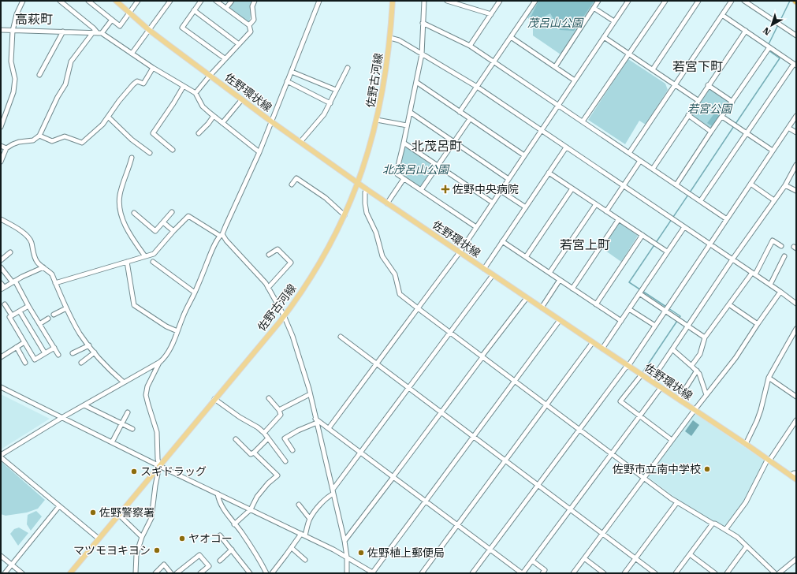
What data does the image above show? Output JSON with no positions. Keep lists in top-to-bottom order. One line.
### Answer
{"streets":{"main road":["佐野古河線","佐野環状線"]},"crossings":[["佐野古河線","佐野環状線"]],"districts":["高萩町","若宮下町","北茂呂町","若宮上町"],"parks":["茂呂山公園","若宮公園","北茂呂山公園"],"places":{"health":["佐野中央病院"],"other":["佐野市立南中学校","スギドラッグ","佐野警察署","ヤオコー","マツモヨキヨシ","佐野植上郵便局"]},"north":"bottom left"}
